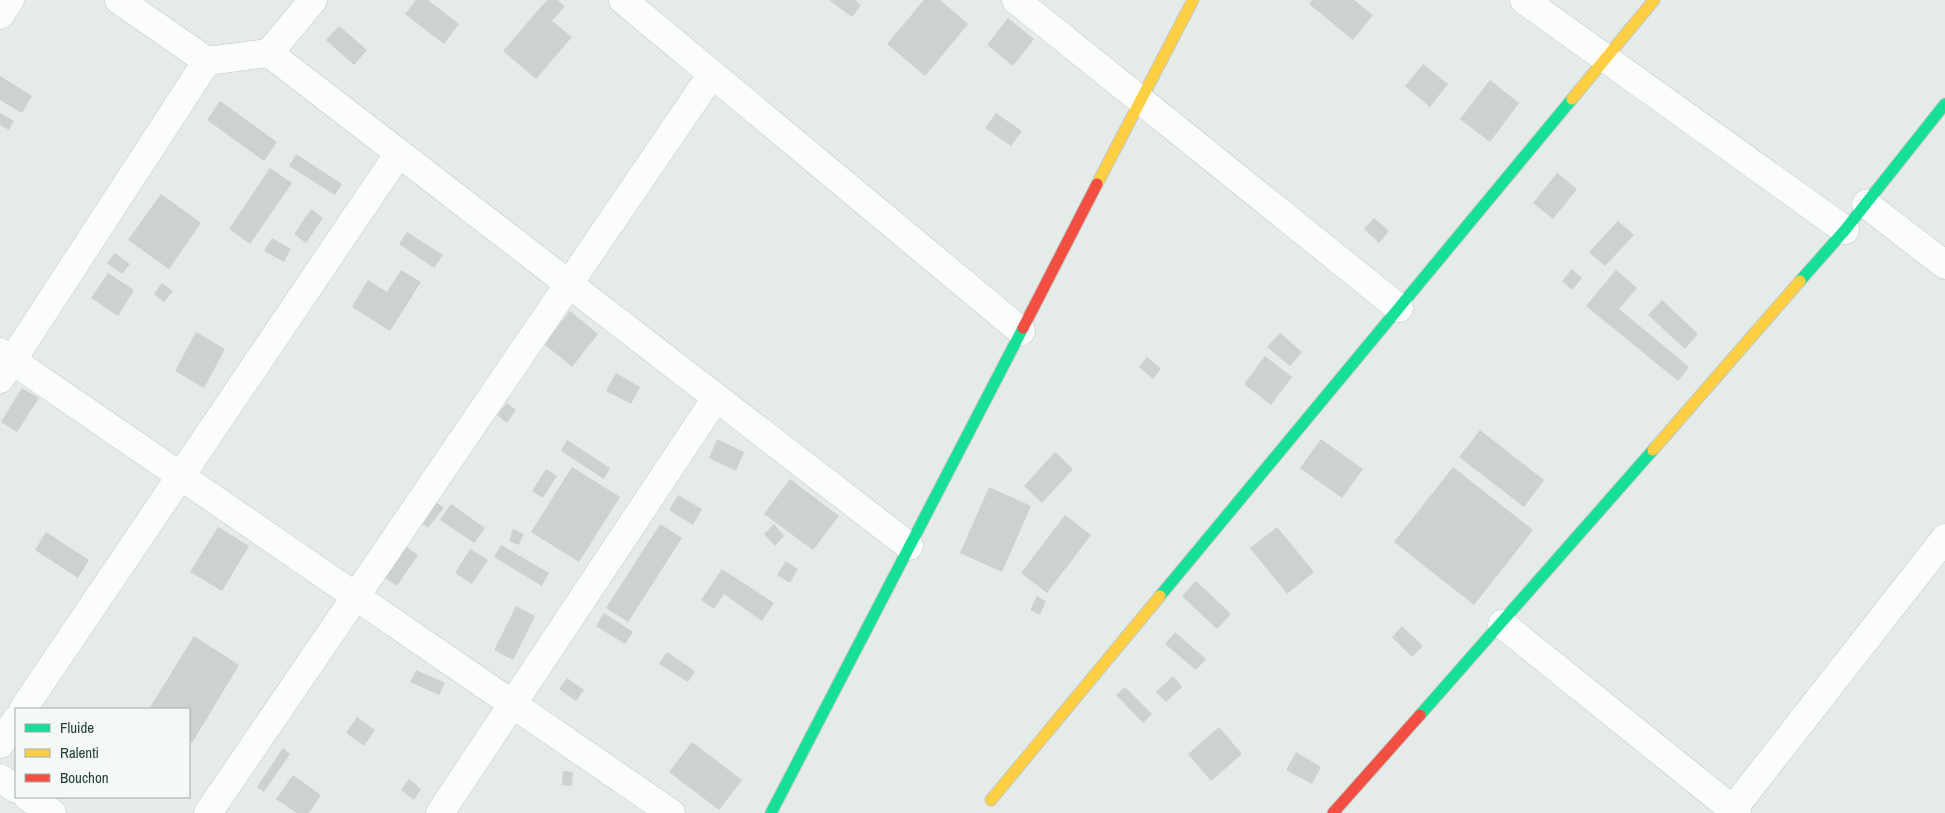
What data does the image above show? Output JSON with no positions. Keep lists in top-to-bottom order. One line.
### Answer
{"legend":["Fluide","Ralenti","Bouchon"]}
